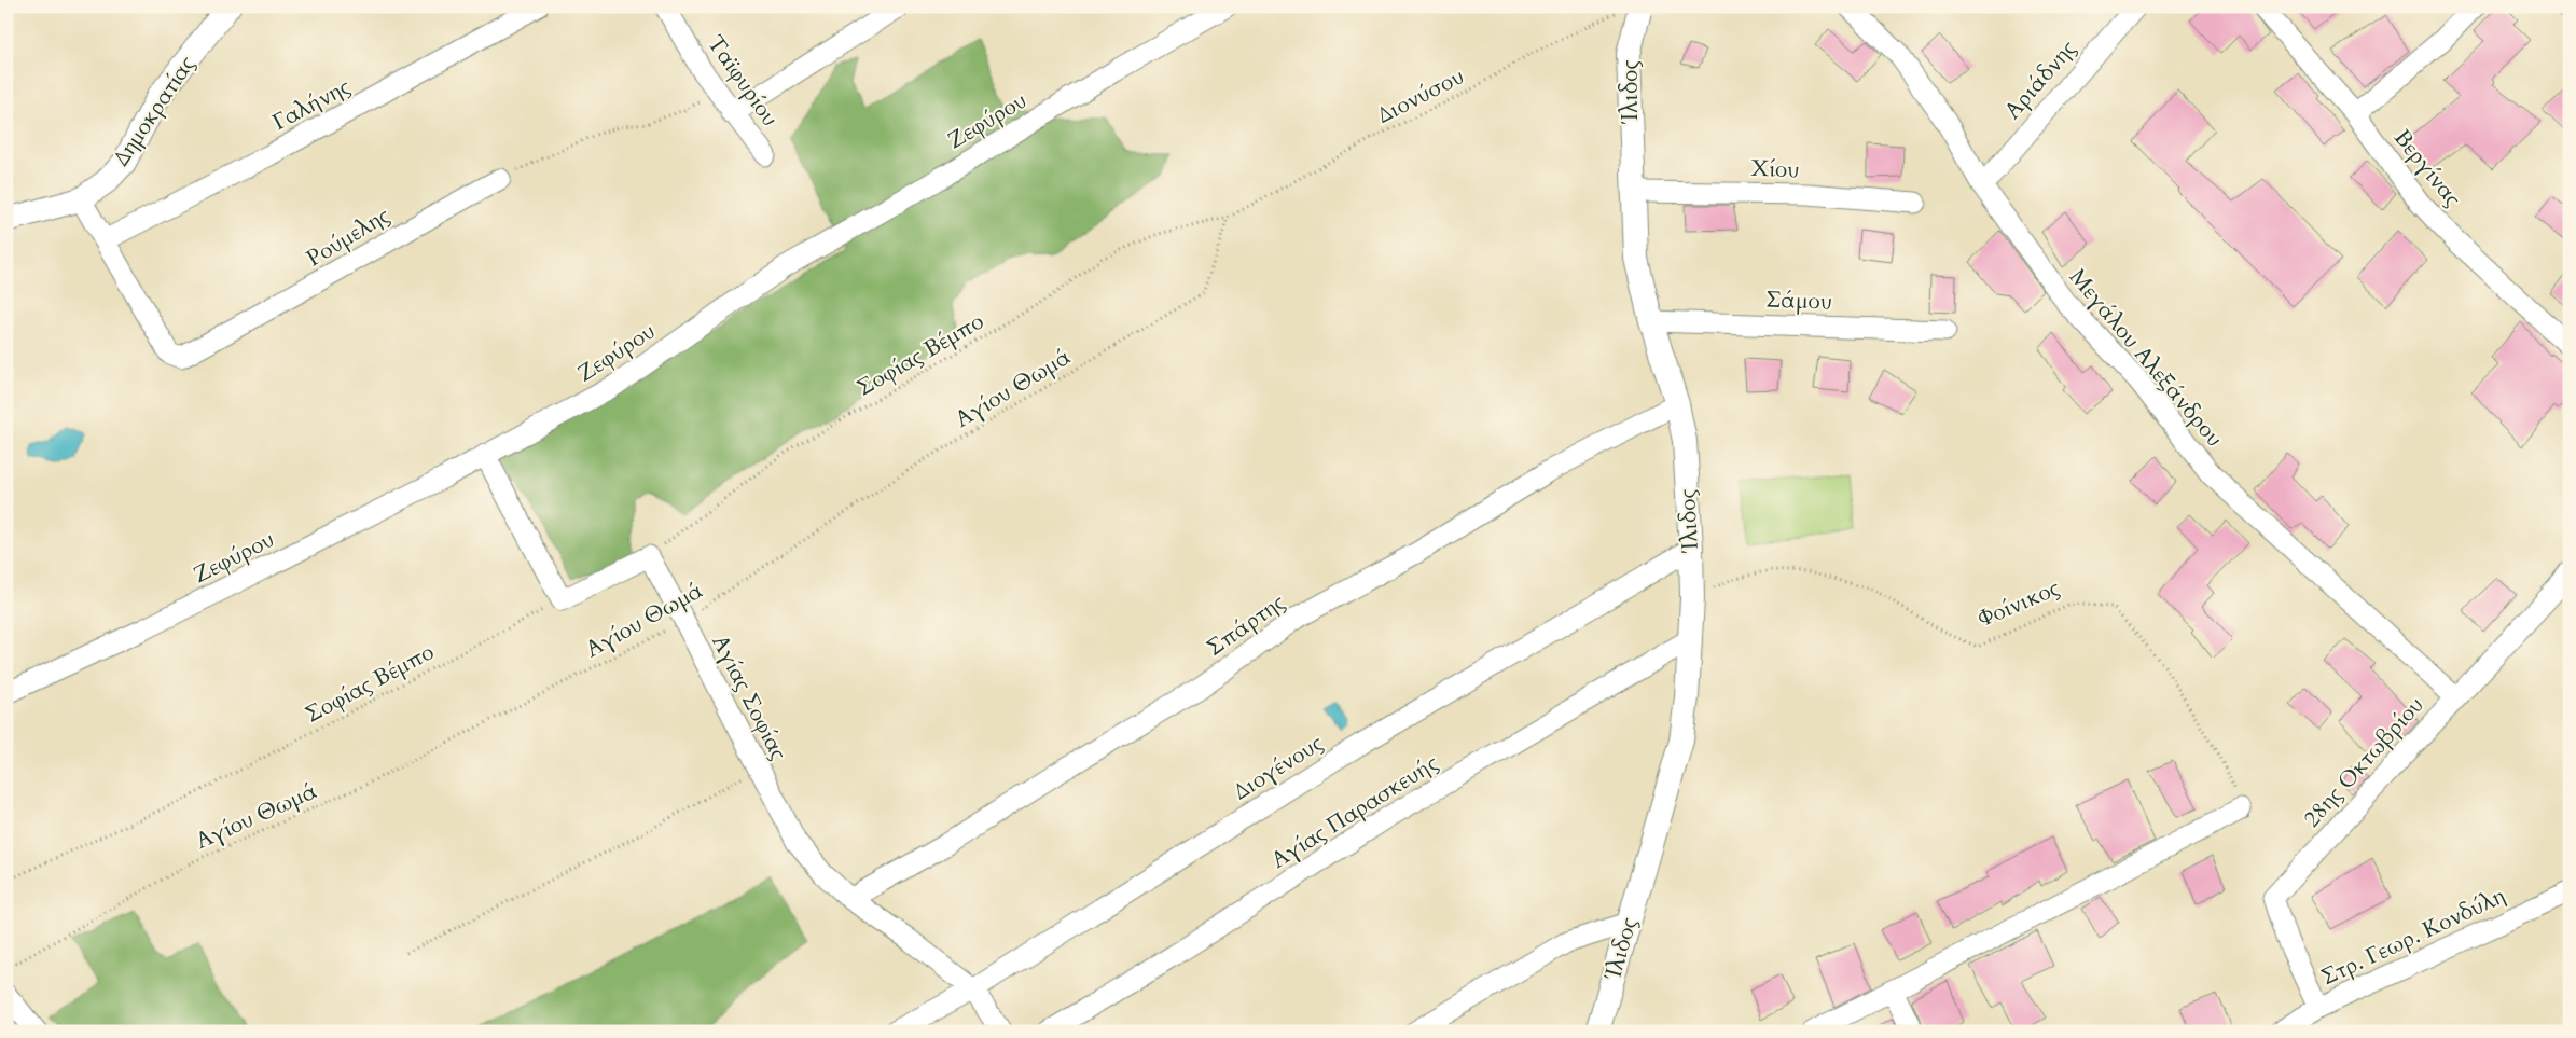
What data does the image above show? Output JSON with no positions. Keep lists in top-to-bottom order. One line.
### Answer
{"streets":{"street":["Αριάδνης","Ταϊφυρίου","Ίλιδος","Γαλήνης","Δημοκρατίας","Ζεφύρου","Βεργίνας","Χίου","Ρούμελης","Σάμου","Μεγάλου Αλεξάνδρου","Σπάρτης","Αγίας Σοφίας","28ης Οκτωβρίου","Διογένους","Αγίας Παρασκευής","Στρ. Γεωρ. Κονδύλη"],"path":["Διονύσου","Σοφίας Βέμπο","Αγίου Θωμά","Φοίνικος"]},"crossings":[["Αριάδνης","Μεγάλου Αλεξάνδρου"],["Ίλιδος","Διονύσου"],["Ίλιδος","Χίου"],["Ίλιδος","Σάμου"],["Ίλιδος","Φοίνικος"],["Ίλιδος","Σπάρτης"],["Ίλιδος","Διογένους"],["Ίλιδος","Αγίας Παρασκευής"],["Διονύσου","Σοφίας Βέμπο"],["Διονύσου","Αγίου Θωμά"],["Γαλήνης","Ρούμελης"],["Δημοκρατίας","Ρούμελης"],["Σοφίας Βέμπο","Αγίου Θωμά"],["Σοφίας Βέμπο","Αγίας Σοφίας"],["Μεγάλου Αλεξάνδρου","28ης Οκτωβρίου"],["Αγίου Θωμά","Αγίας Σοφίας"],["Σπάρτης","Αγίας Σοφίας"],["Αγίας Σοφίας","Διογένους"],["28ης Οκτωβρίου","Στρ. Γεωρ. Κονδύλη"]]}
